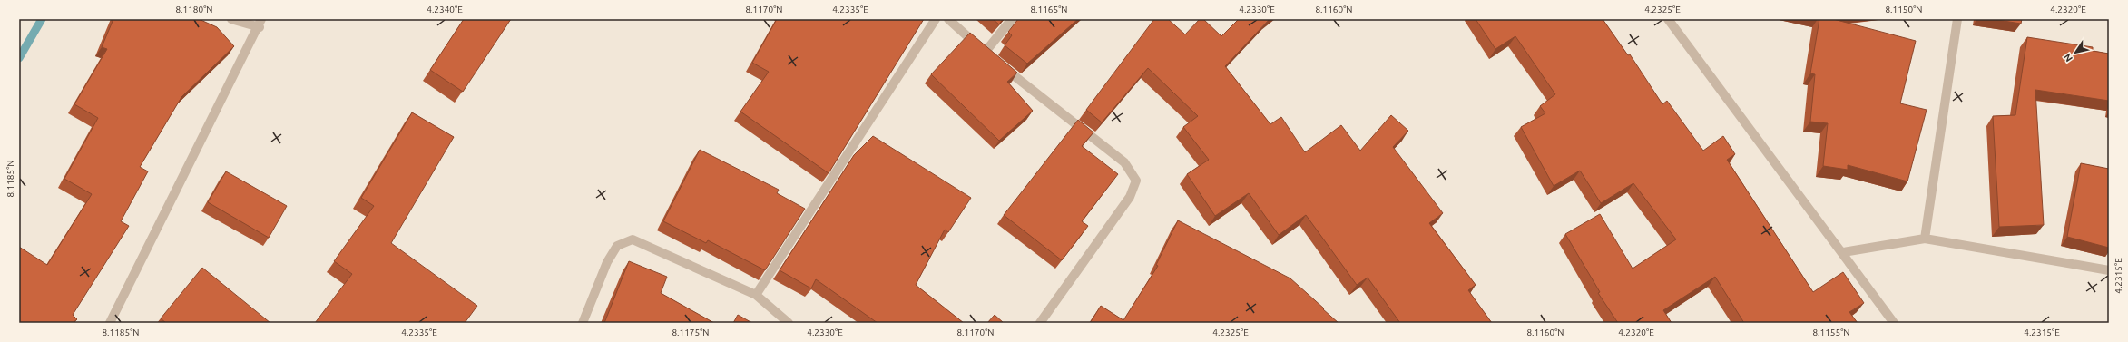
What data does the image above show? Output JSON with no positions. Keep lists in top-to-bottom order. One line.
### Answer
{"north":"bottom left","coordinates":["8.1180°N","4.2340°E","8.1170°N","4.2335°E","8.1165°N","4.2330°E","8.1160°N","4.2325°E","8.1150°N","4.2320°E","8.1185°N","4.2315°E","8.1175°N","8.1155°N"]}
